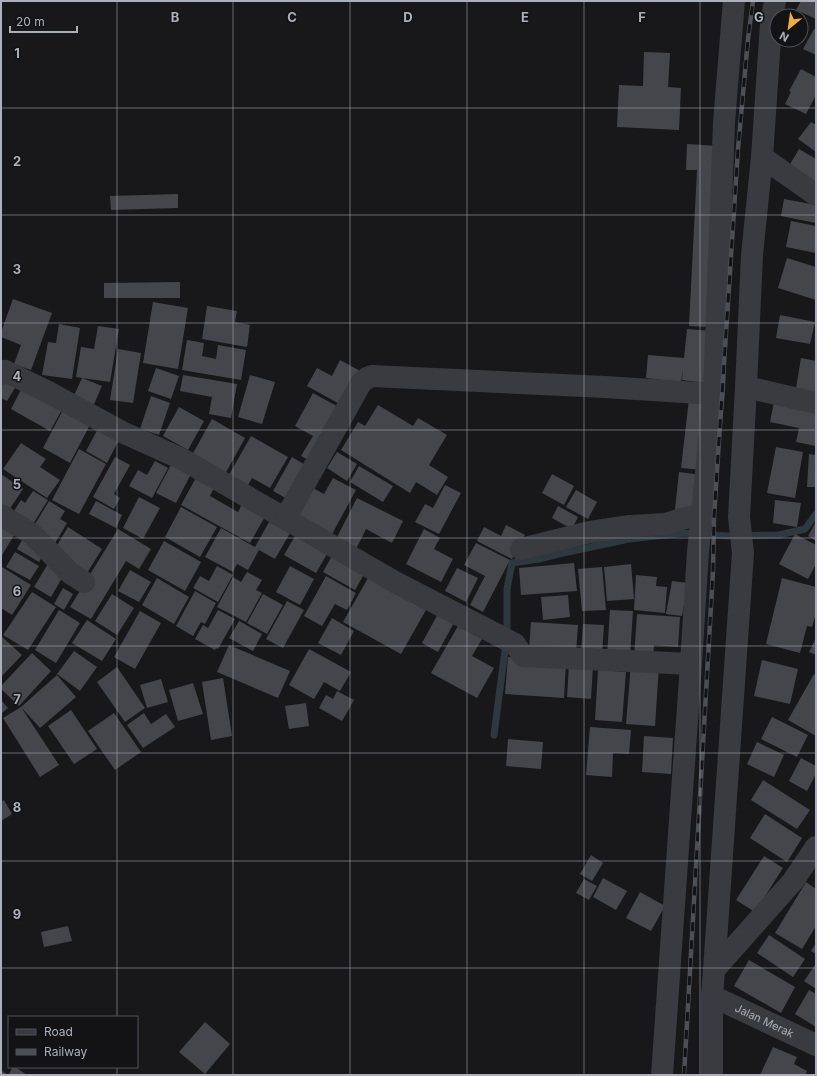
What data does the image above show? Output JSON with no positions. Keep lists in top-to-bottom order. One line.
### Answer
{"streets":{"street":["Jalan Merak"]},"legend":["Road","Railway"],"scale_bar":"20 m","north":"bottom left","grid":{"columns":["B","C","D","E","F","G"],"rows":["1","2","3","4","5","6","7","8","9"]}}
